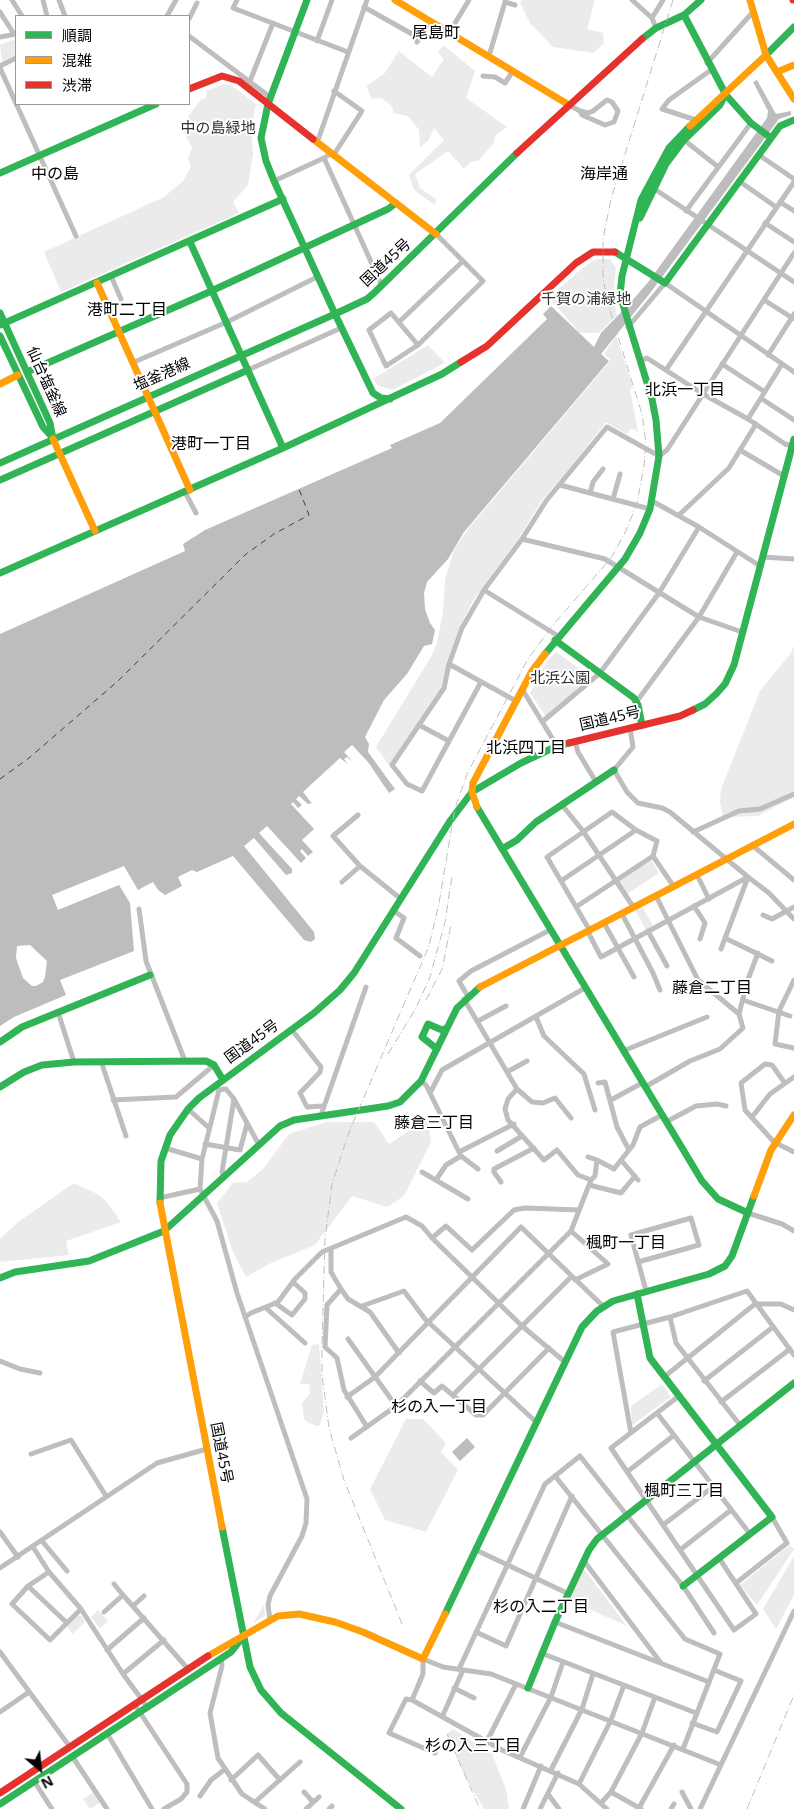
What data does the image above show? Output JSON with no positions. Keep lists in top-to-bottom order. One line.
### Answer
{"streets":{"main road":["国道45号","塩釜港線","仙台塩釜線"]},"crossings":[["国道45号","塩釜港線"],["塩釜港線","仙台塩釜線"]],"districts":["尾島町","中の島","海岸通","港町二丁目","北浜一丁目","港町一丁目","北浜四丁目","藤倉二丁目","藤倉三丁目","楓町一丁目","杉の入一丁目","楓町三丁目","杉の入二丁目","杉の入三丁目"],"parks":["中の島緑地","千賀の浦緑地","北浜公園"],"legend":["順調","混雑","渋滞"],"north":"bottom right"}
